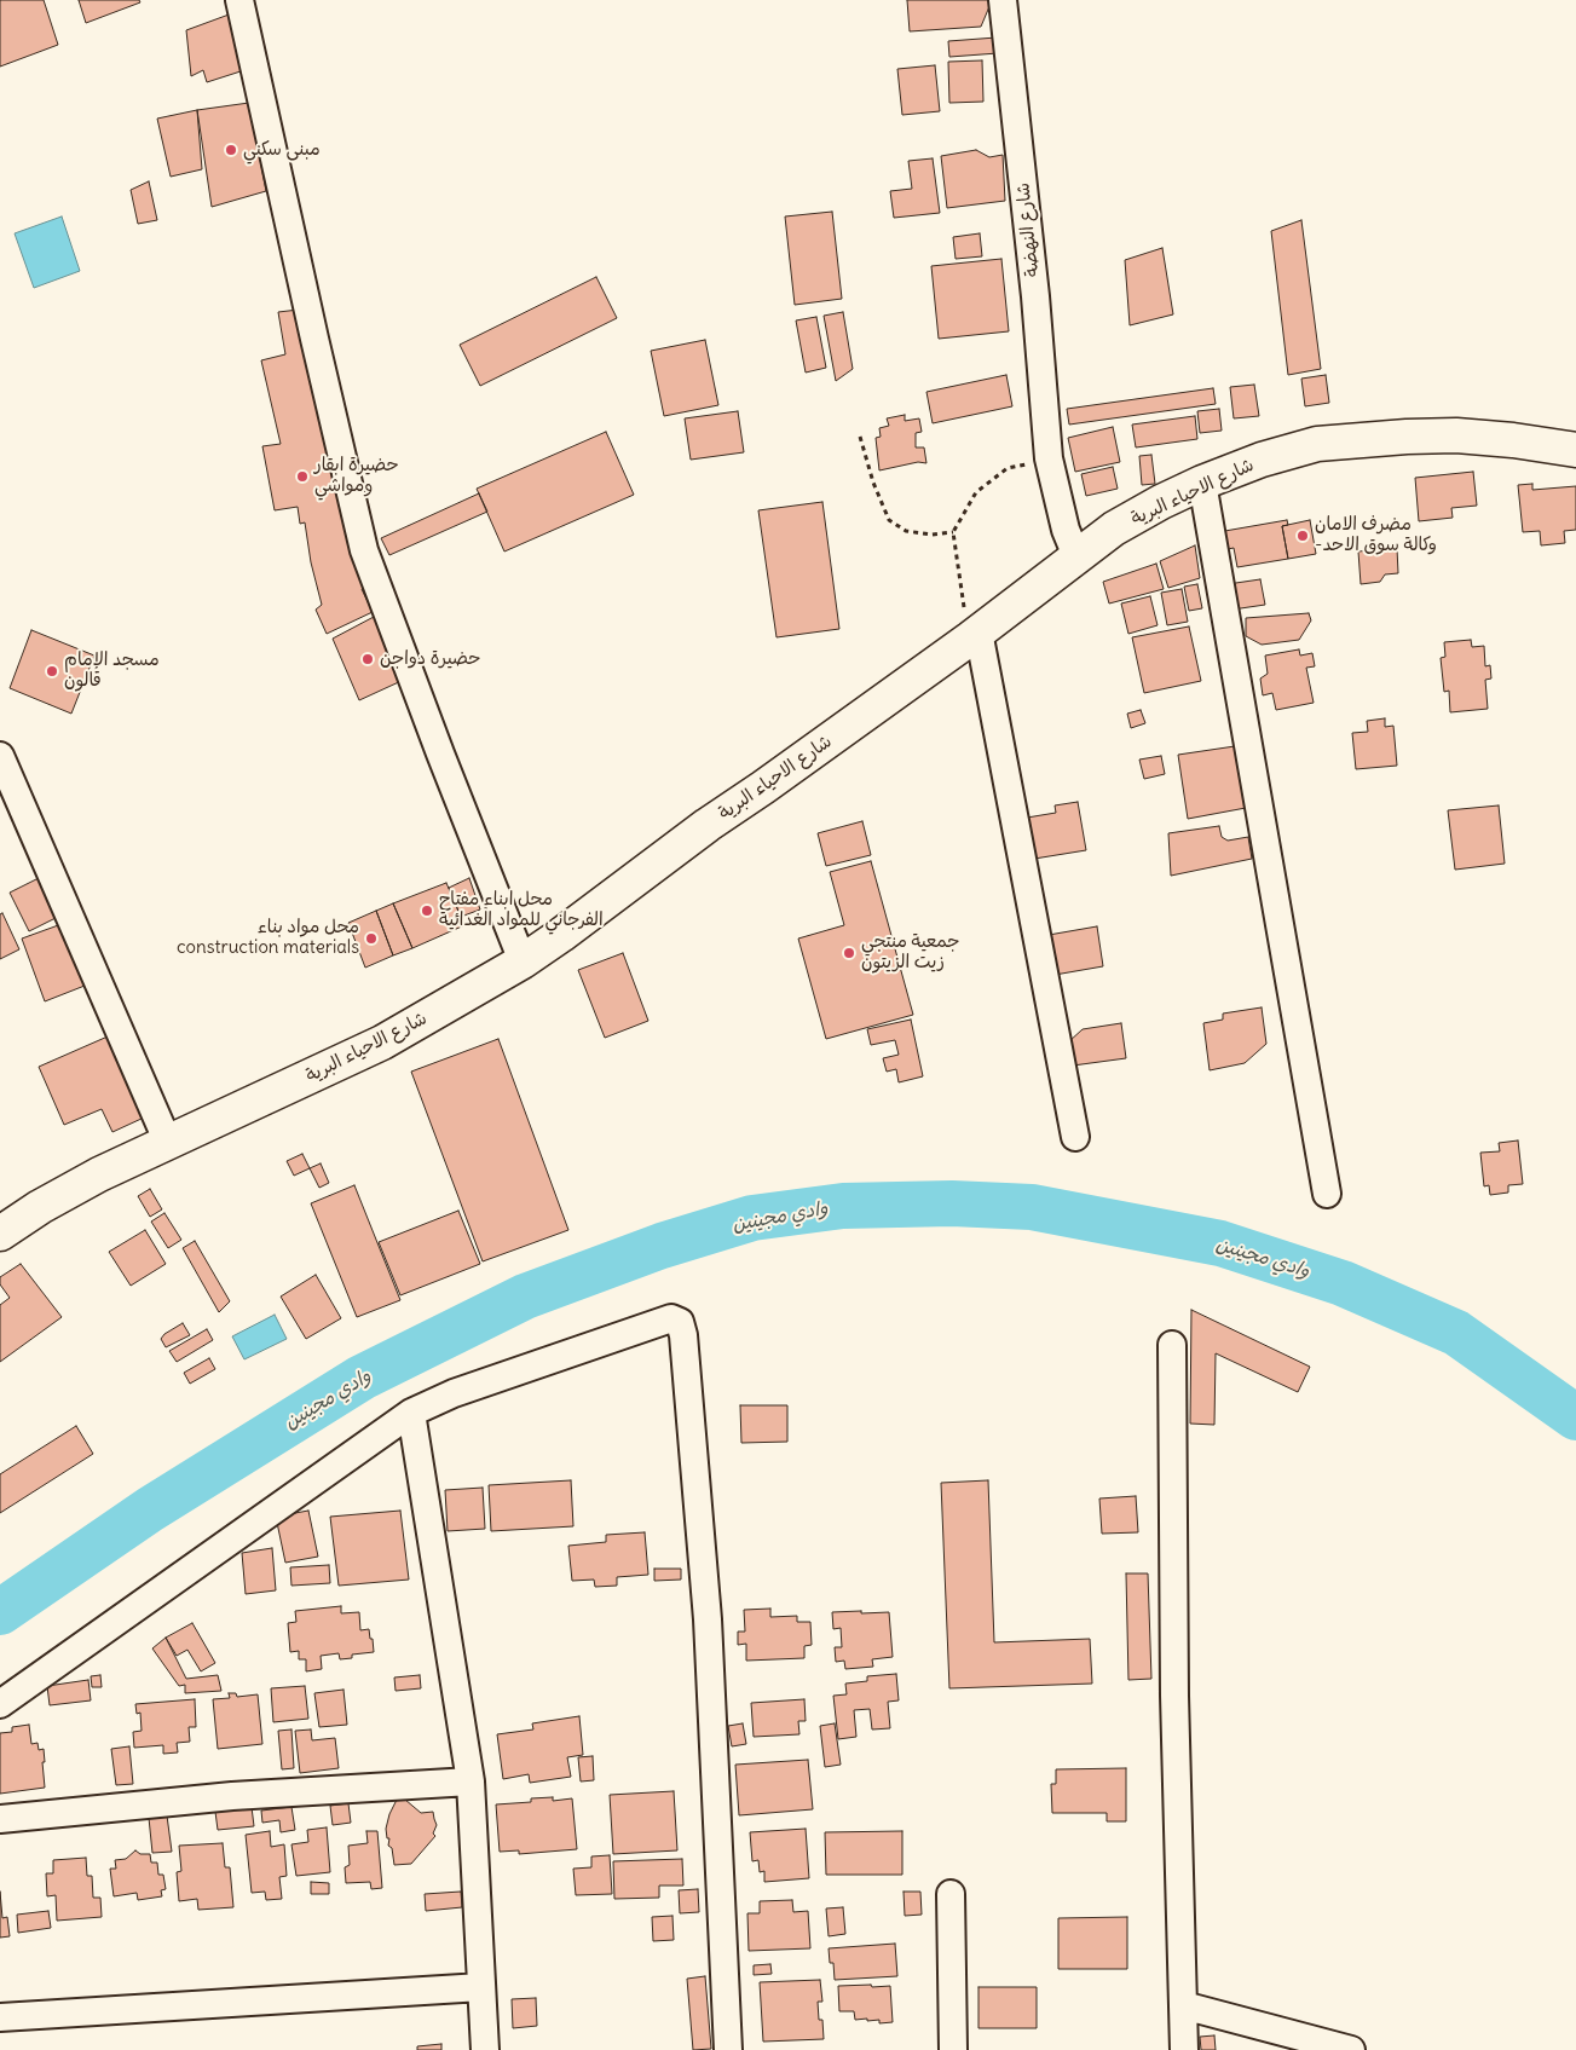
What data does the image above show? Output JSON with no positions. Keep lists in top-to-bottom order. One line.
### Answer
{"streets":{"main road":["شارع الاحياء البرية"],"street":["شارع النهضة"]},"crossings":[["شارع النهضة","شارع الاحياء البرية"]],"water":["وادي مجينين"],"places":["مبنى سكني","حضيرة ابقار ومواشي","مضرف الامان -وكالة سوق الاحد","حضيرة دواجن","مسجد الإمام قالون","محل ابناء مفتاح الفرجاني للمواد الغدائية","محل مواد بناء construction materials","جمعية منتجي زيت الزيتون"]}
